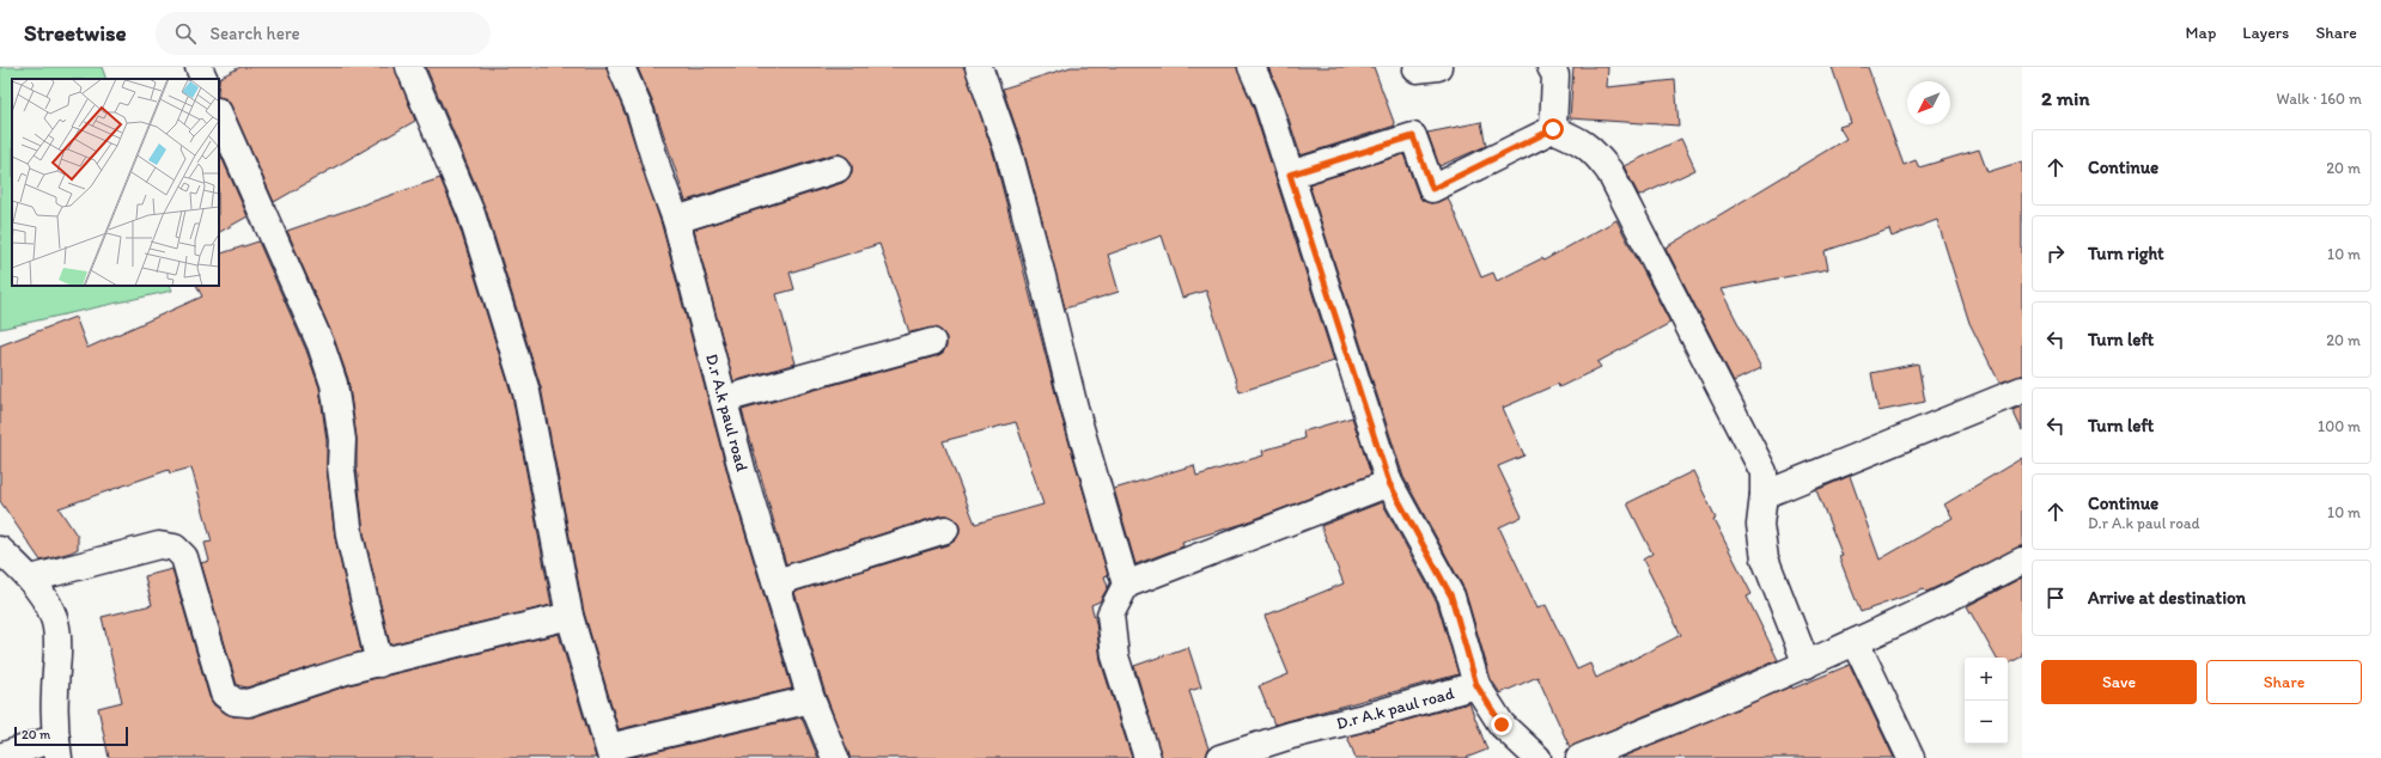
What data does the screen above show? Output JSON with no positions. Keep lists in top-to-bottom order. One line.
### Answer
{"streets":{"street":["D.r A.k paul road"]},"scale_bar":"20 m","north":"bottom left","page":{"header":"Streetwise","search":"Search here","nav":["Map","Layers","Share"],"heading":["2 min","Walk · 160 m"],"list":[["Continue","20 m"],["Turn right","10 m"],["Turn left","20 m"],["Turn left","100 m"],["Continue","D.r A.k paul road","10 m"],"Arrive at destination"],"buttons":["Save","Share"],"map_buttons":["+","−"],"scale":"20 m"}}
